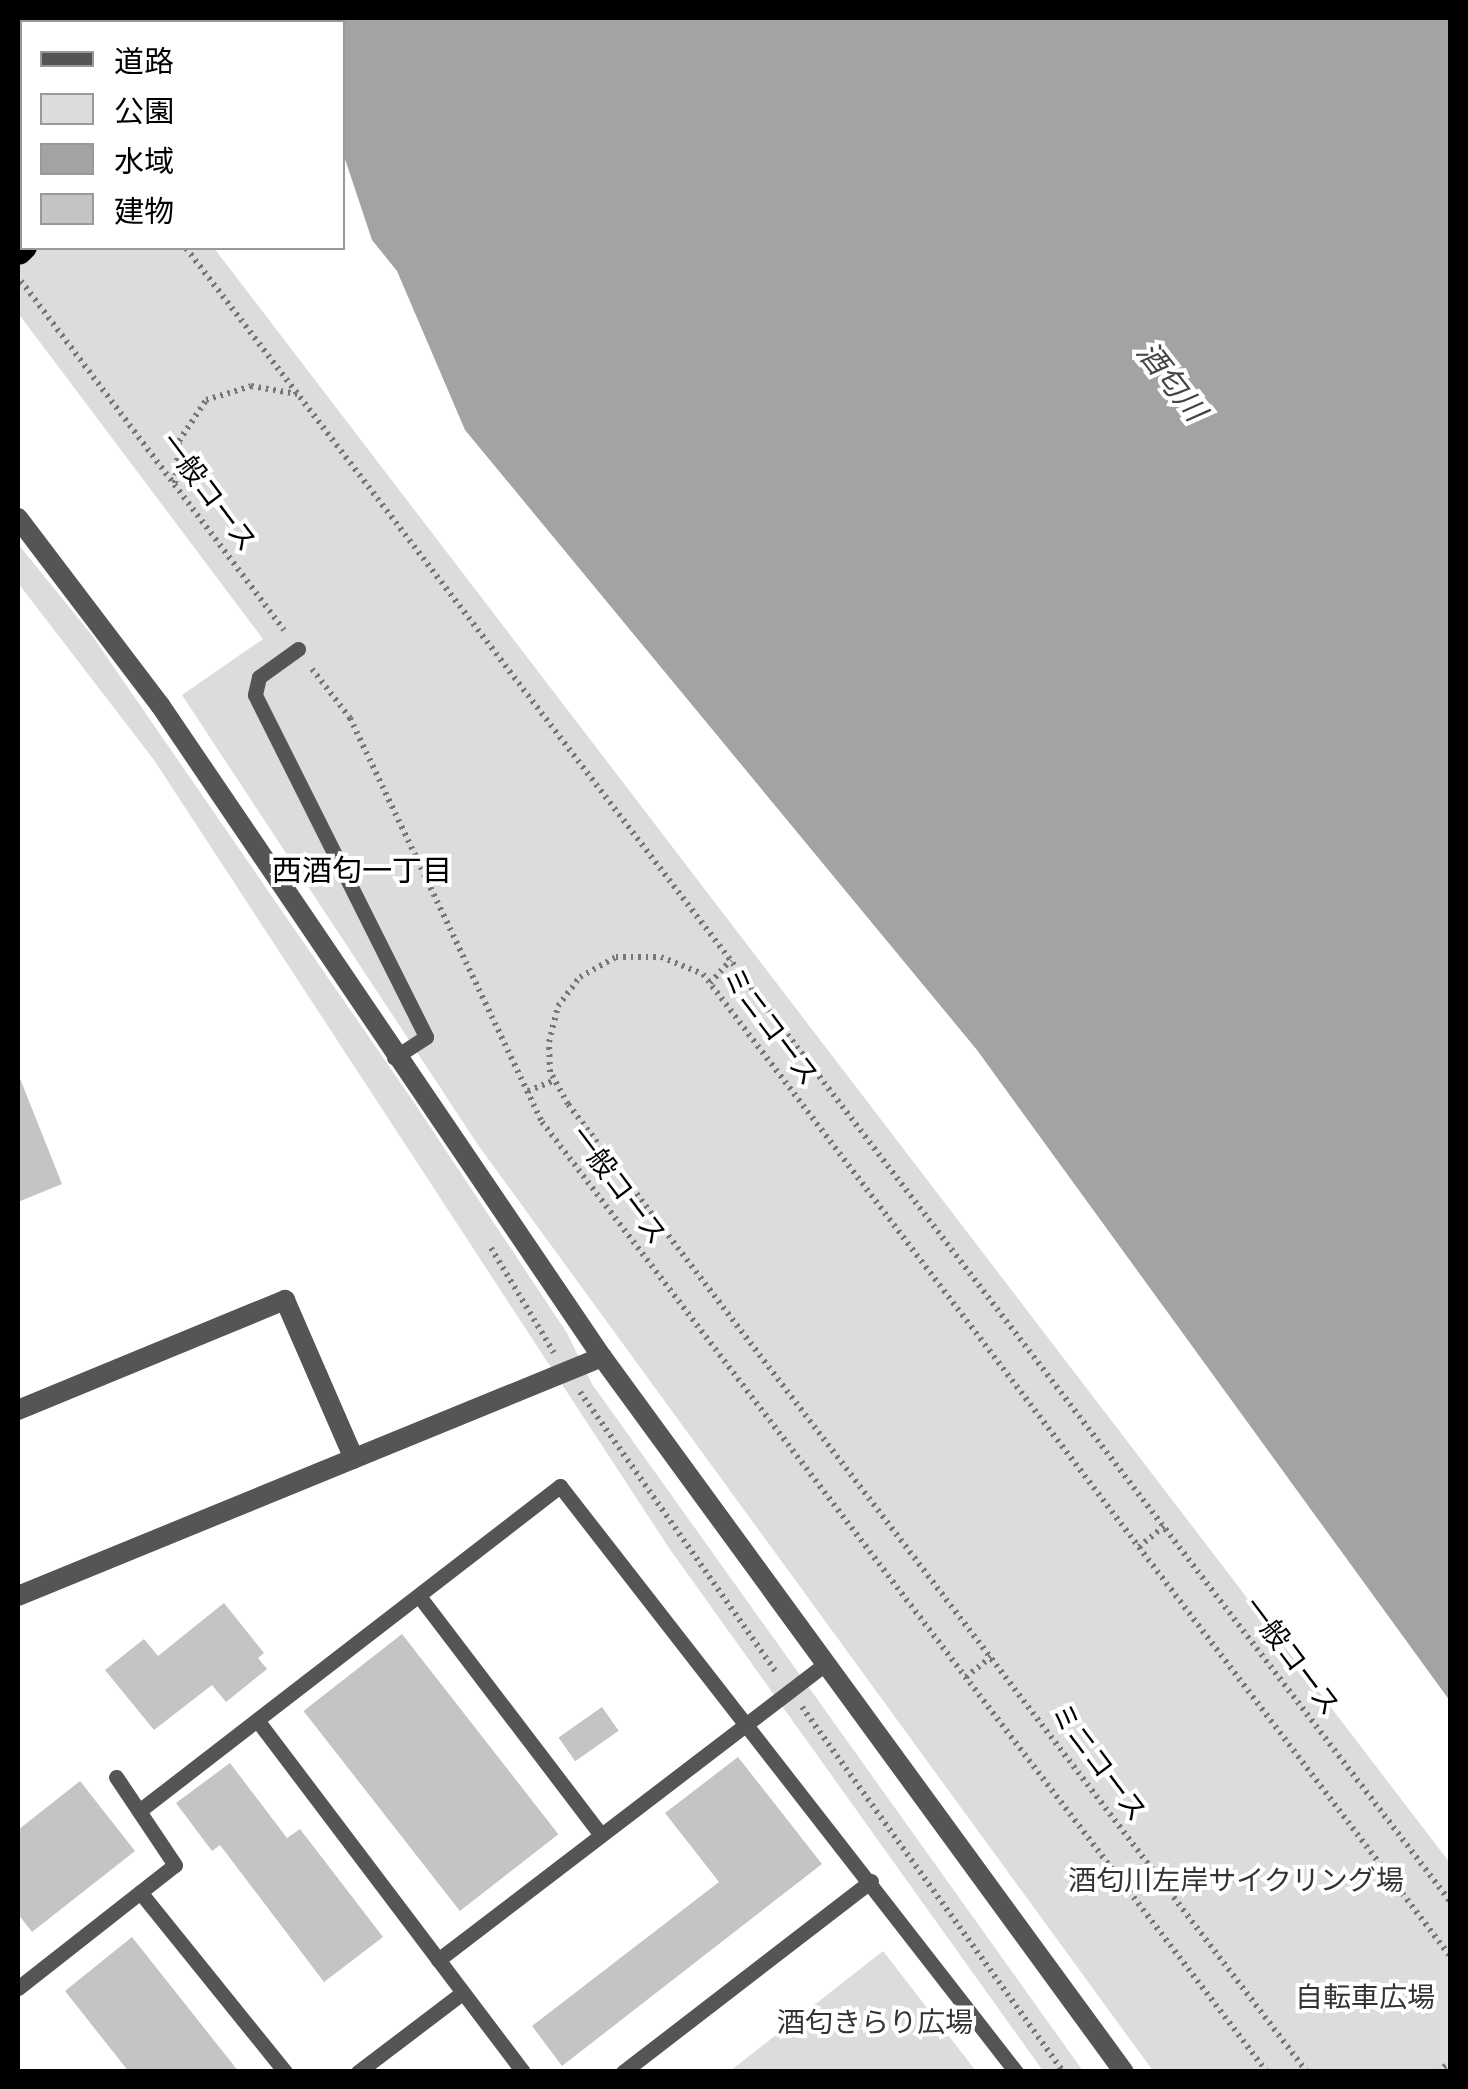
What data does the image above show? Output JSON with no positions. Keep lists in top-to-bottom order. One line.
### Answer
{"streets":{"path":["一般コース","ミニコース"]},"districts":["西酒匂一丁目"],"water":["酒匂川"],"parks":["酒匂川左岸サイクリング場","自転車広場","酒匂きらり広場"],"legend":["道路","公園","水域","建物"]}
